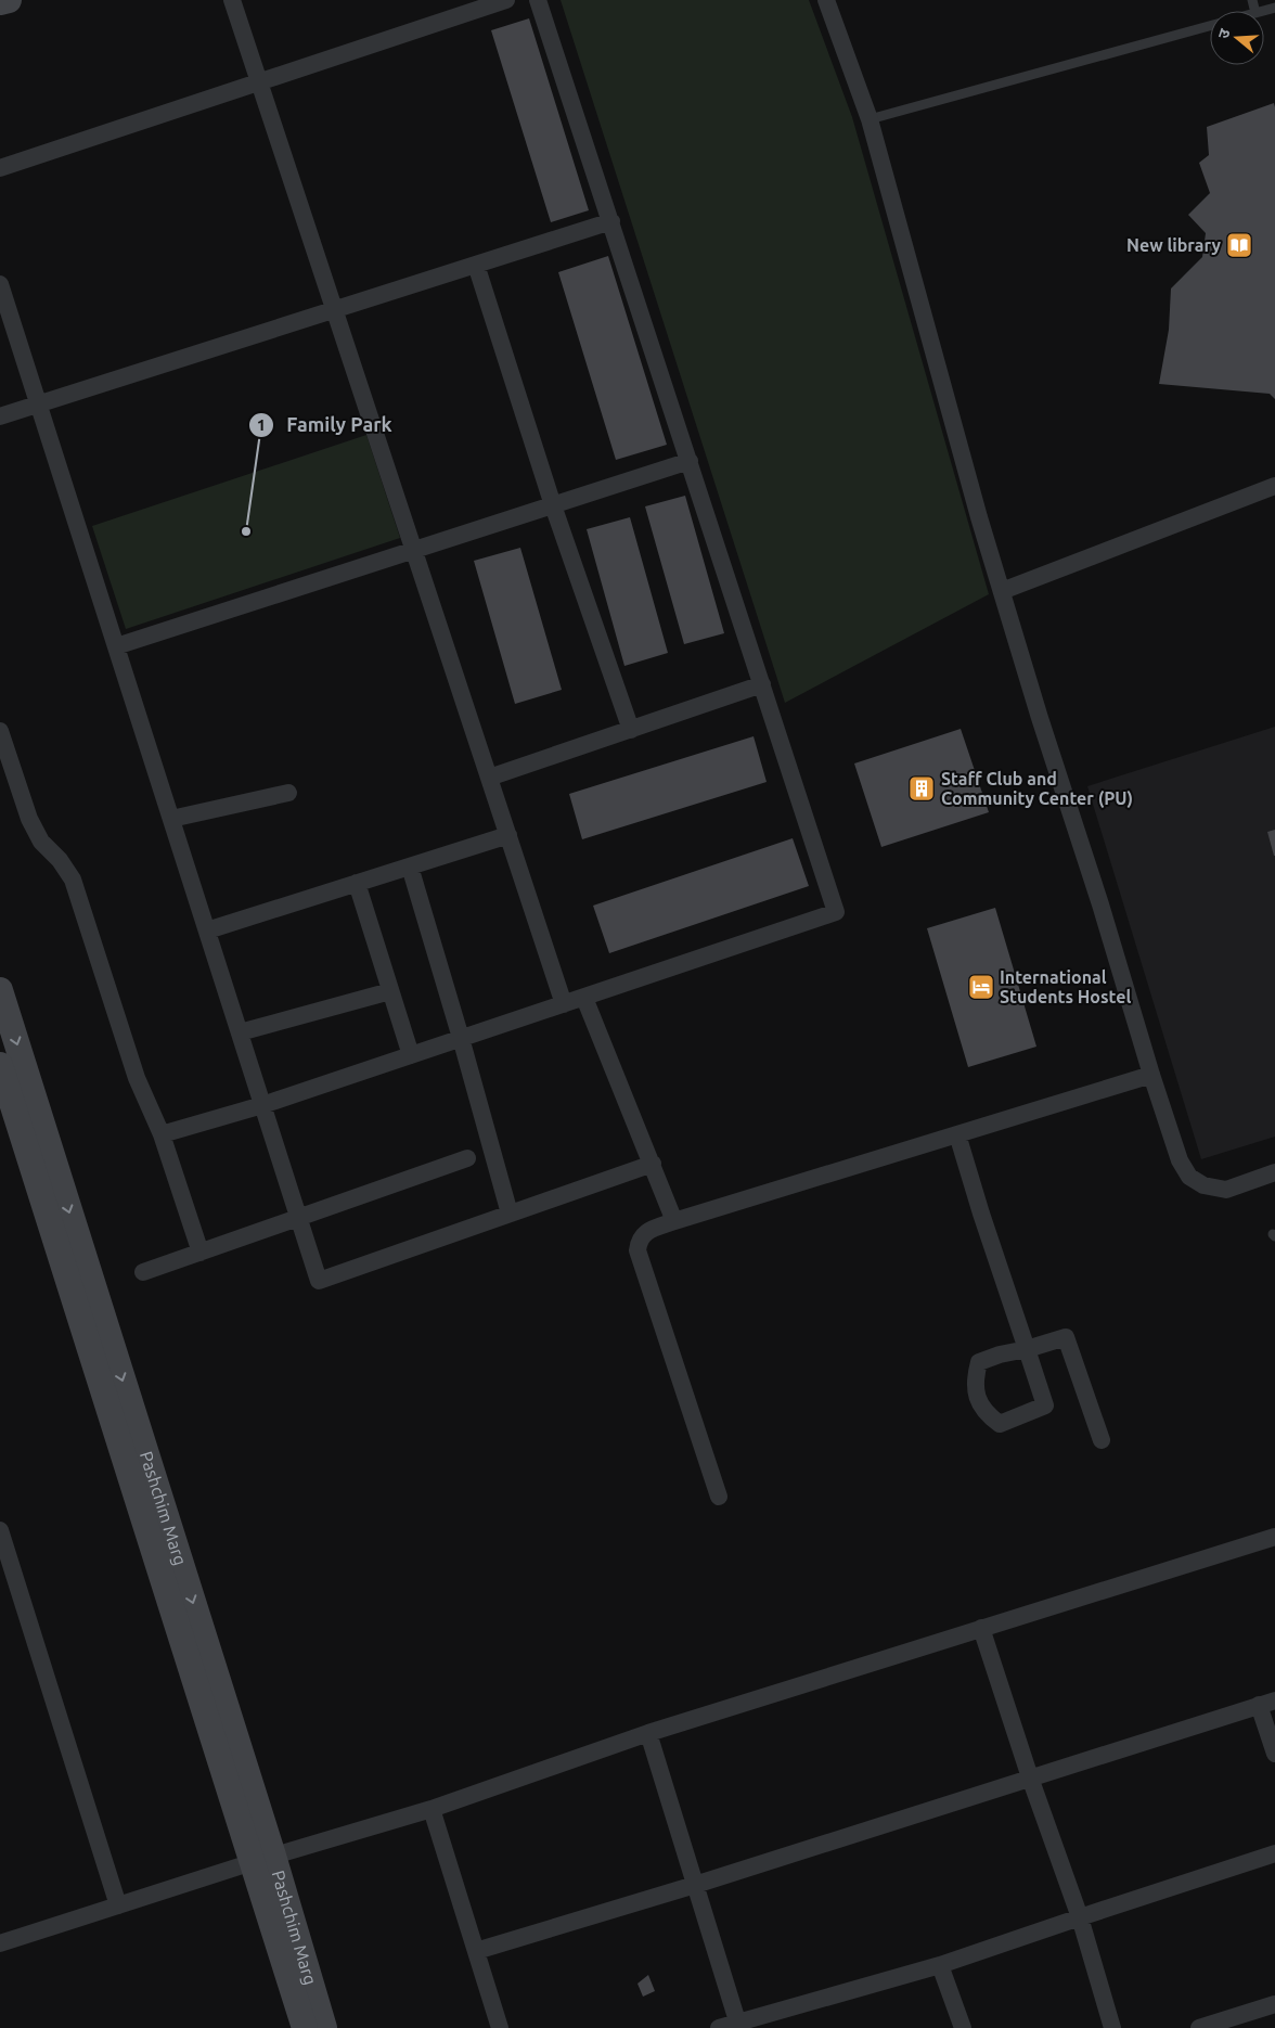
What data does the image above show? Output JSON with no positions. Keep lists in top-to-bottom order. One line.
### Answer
{"streets":{"main road":["Pashchim Marg"]},"places":{"library":["New library"],"other":["Family Park"],"building":["Staff Club and Community Center (PU)"],"hotel":["International Students Hostel"]},"north":"left"}
